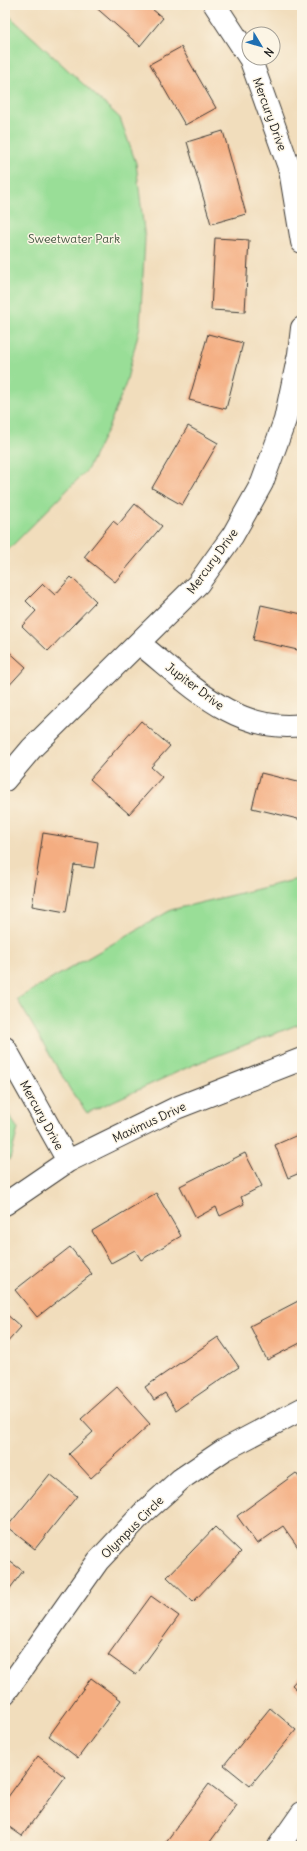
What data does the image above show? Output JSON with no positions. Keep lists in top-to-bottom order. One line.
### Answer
{"streets":{"street":["Mercury Drive","Jupiter Drive","Maximus Drive","Olympus Circle"]},"crossings":[["Mercury Drive","Jupiter Drive"],["Mercury Drive","Maximus Drive"]],"parks":["Sweetwater Park"],"north":"bottom right"}
